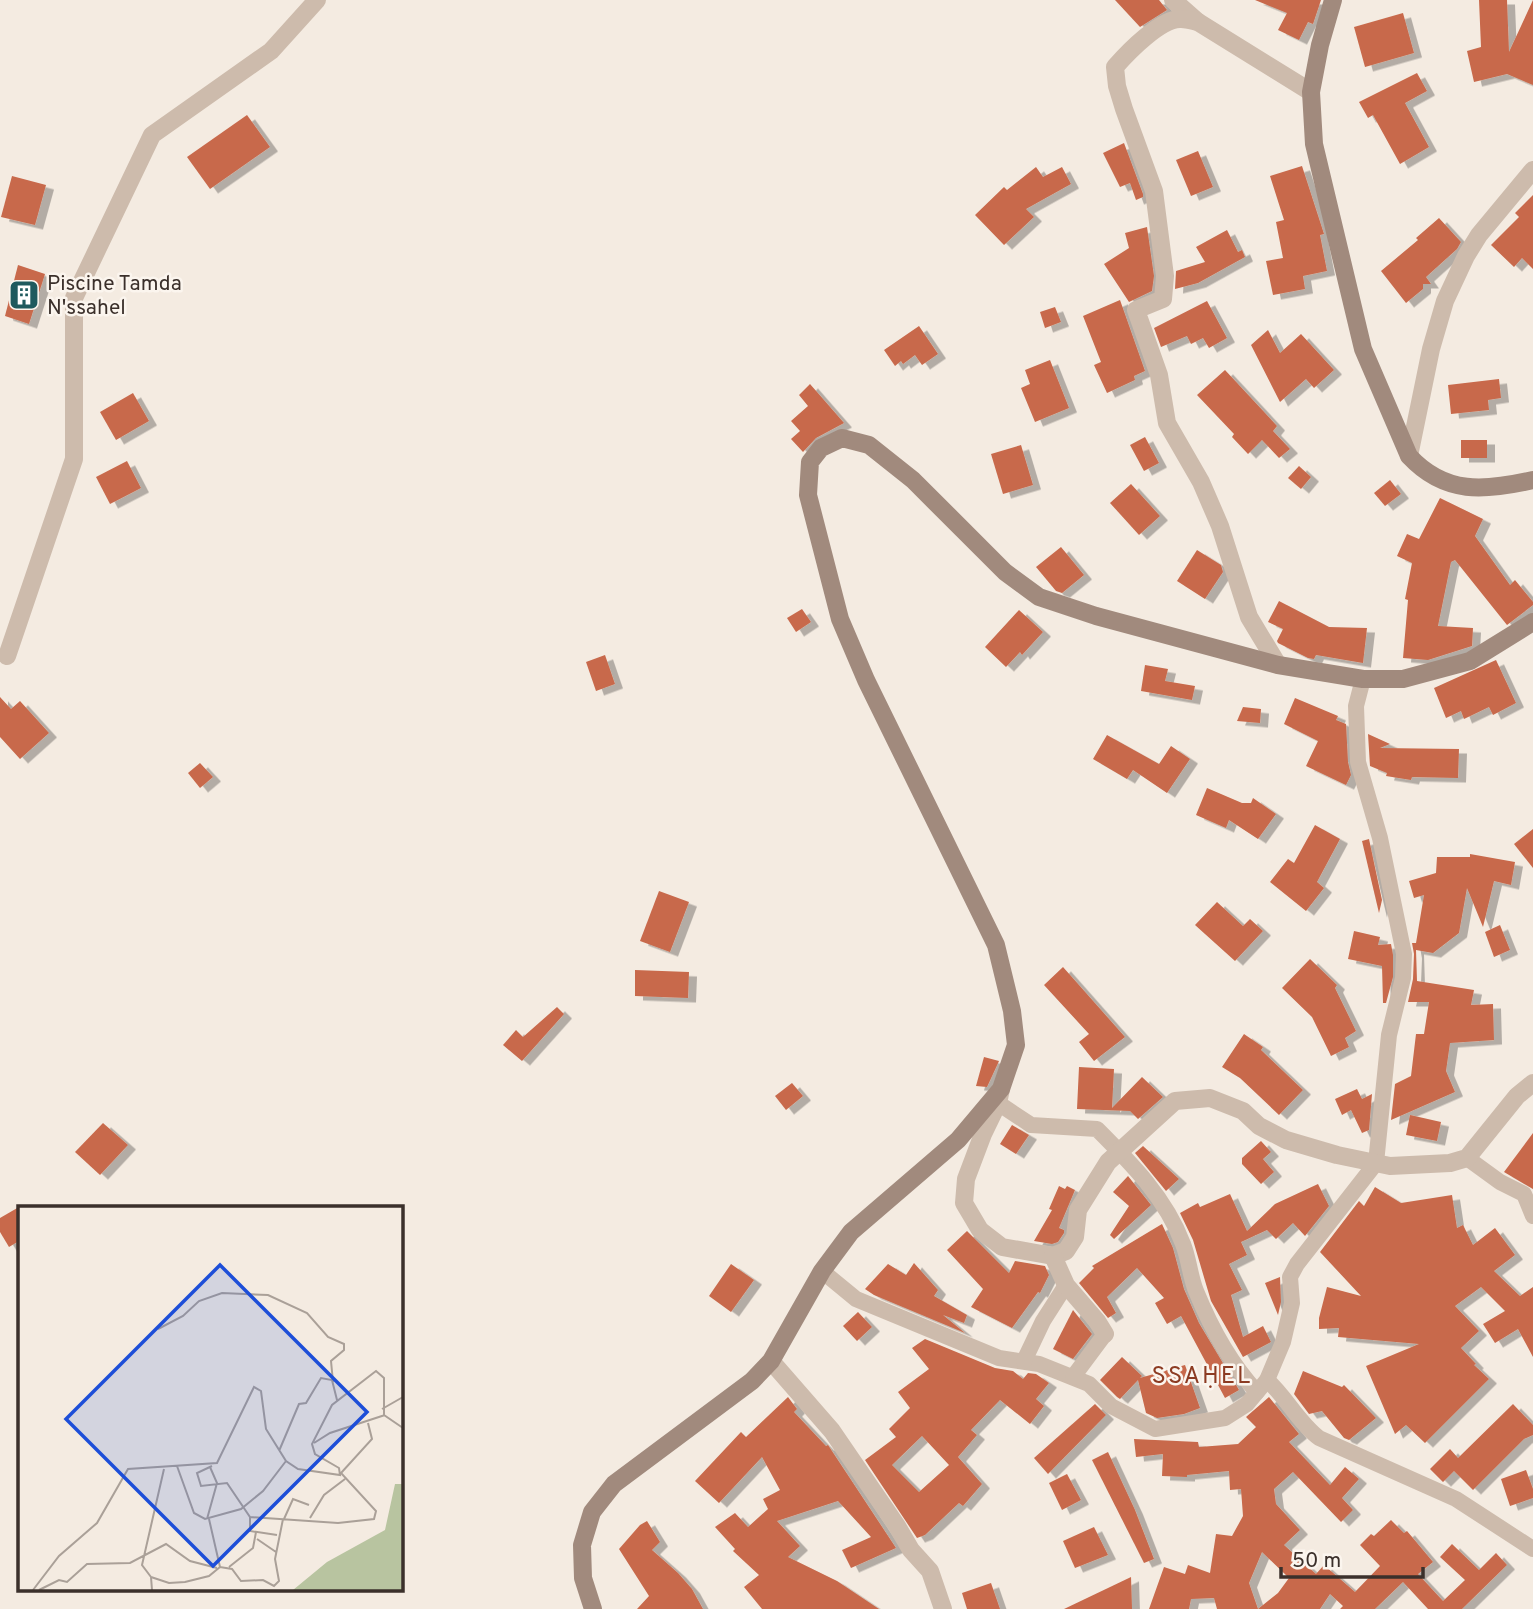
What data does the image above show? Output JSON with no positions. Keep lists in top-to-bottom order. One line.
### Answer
{"districts":["SSAḤEL"],"places":{"building":["Piscine Tamda N'ssahel"]},"scale_bar":"50 m"}
